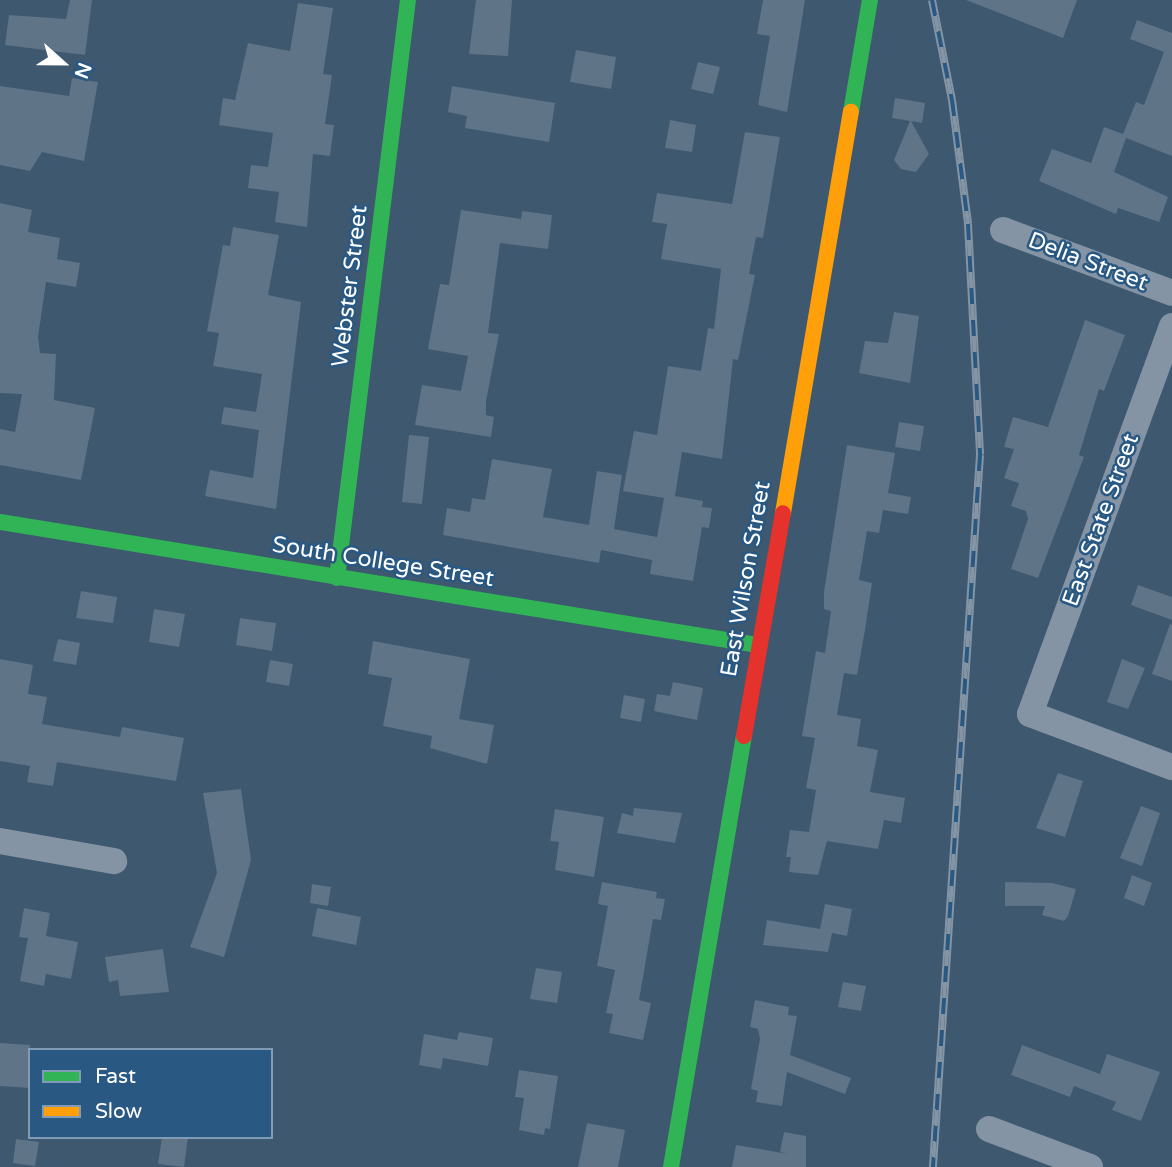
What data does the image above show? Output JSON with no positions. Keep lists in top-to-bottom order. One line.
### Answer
{"streets":{"street":["Delia Street","Webster Street","East State Street","South College Street","East Wilson Street"]},"crossings":[["Webster Street","South College Street"],["South College Street","East Wilson Street"]],"legend":["Fast","Slow"],"north":"right"}
